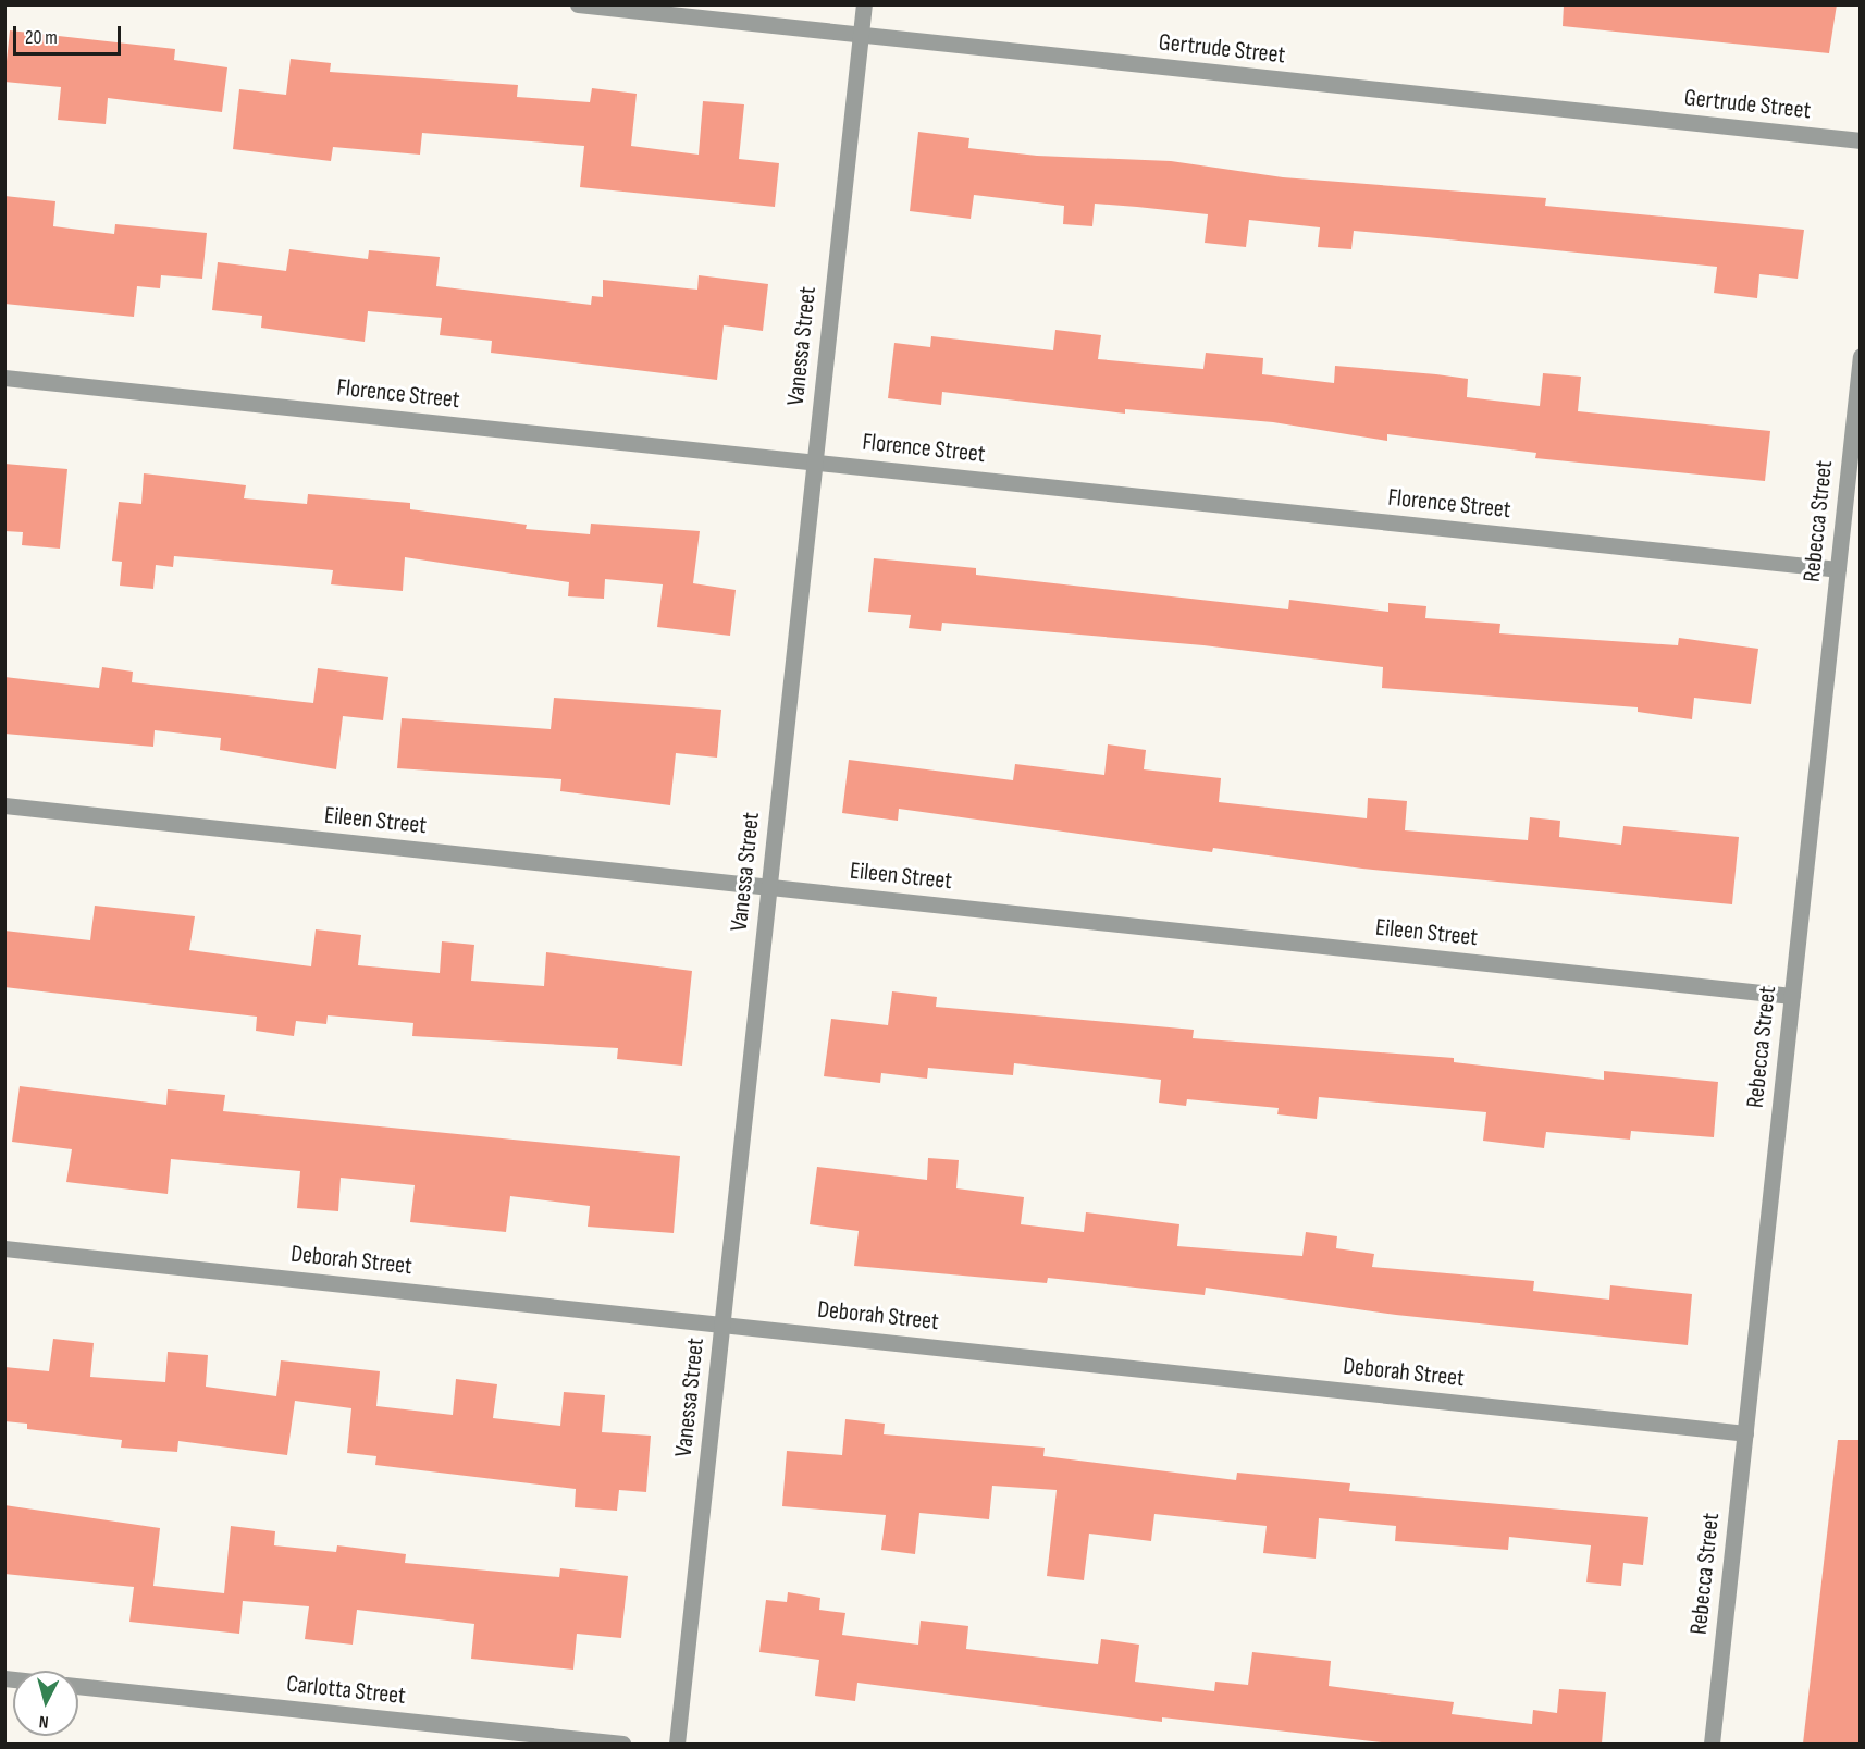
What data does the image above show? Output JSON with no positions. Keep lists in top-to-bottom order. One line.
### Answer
{"streets":{"street":["Gertrude Street","Vanessa Street","Florence Street","Rebecca Street","Eileen Street","Deborah Street","Carlotta Street"]},"crossings":[["Gertrude Street","Vanessa Street"],["Vanessa Street","Florence Street"],["Vanessa Street","Eileen Street"],["Vanessa Street","Deborah Street"],["Florence Street","Rebecca Street"],["Rebecca Street","Eileen Street"],["Rebecca Street","Deborah Street"]],"scale_bar":"20 m","north":"bottom"}
